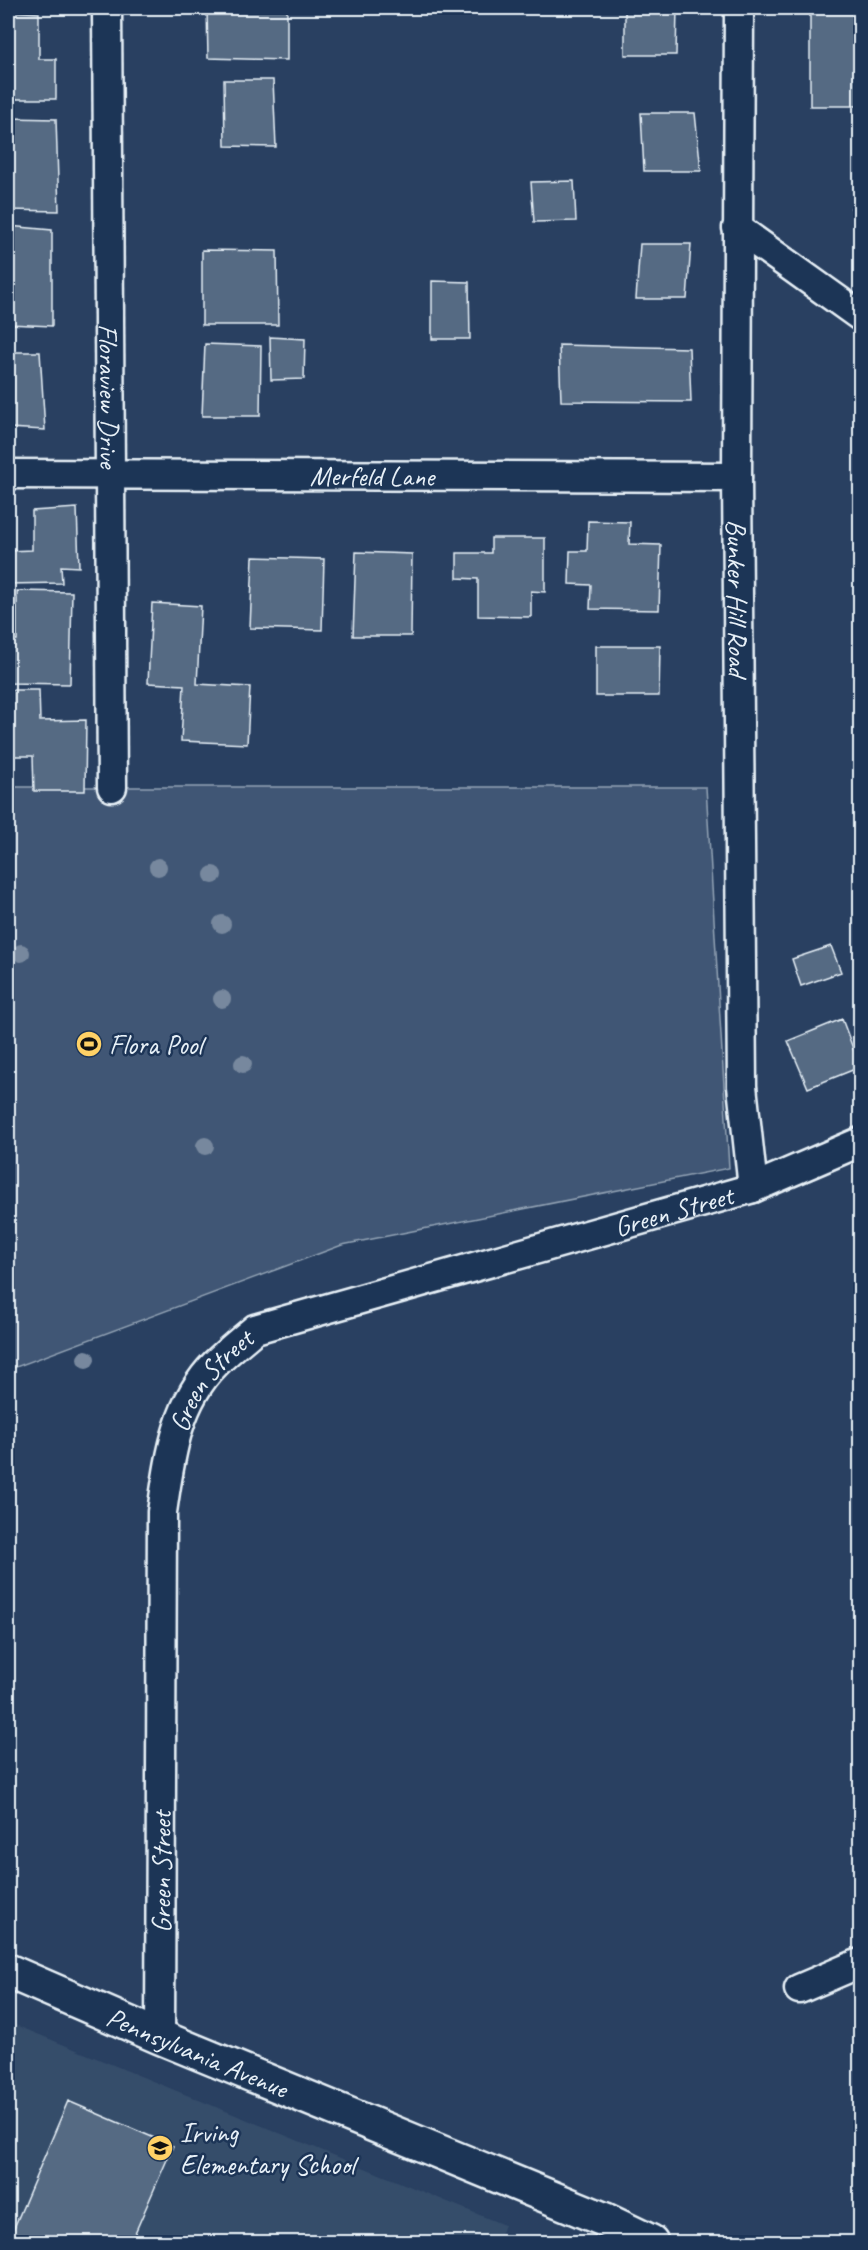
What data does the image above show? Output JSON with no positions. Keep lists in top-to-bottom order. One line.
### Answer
{"streets":{"main road":["Pennsylvania Avenue"],"street":["Floraview Drive","Merfeld Lane","Bunker Hill Road","Green Street"]},"crossings":[["Floraview Drive","Merfeld Lane"],["Merfeld Lane","Bunker Hill Road"],["Bunker Hill Road","Green Street"],["Green Street","Pennsylvania Avenue"]],"places":{"sports":["Flora Pool"],"school or university":["Irving Elementary School"]}}
